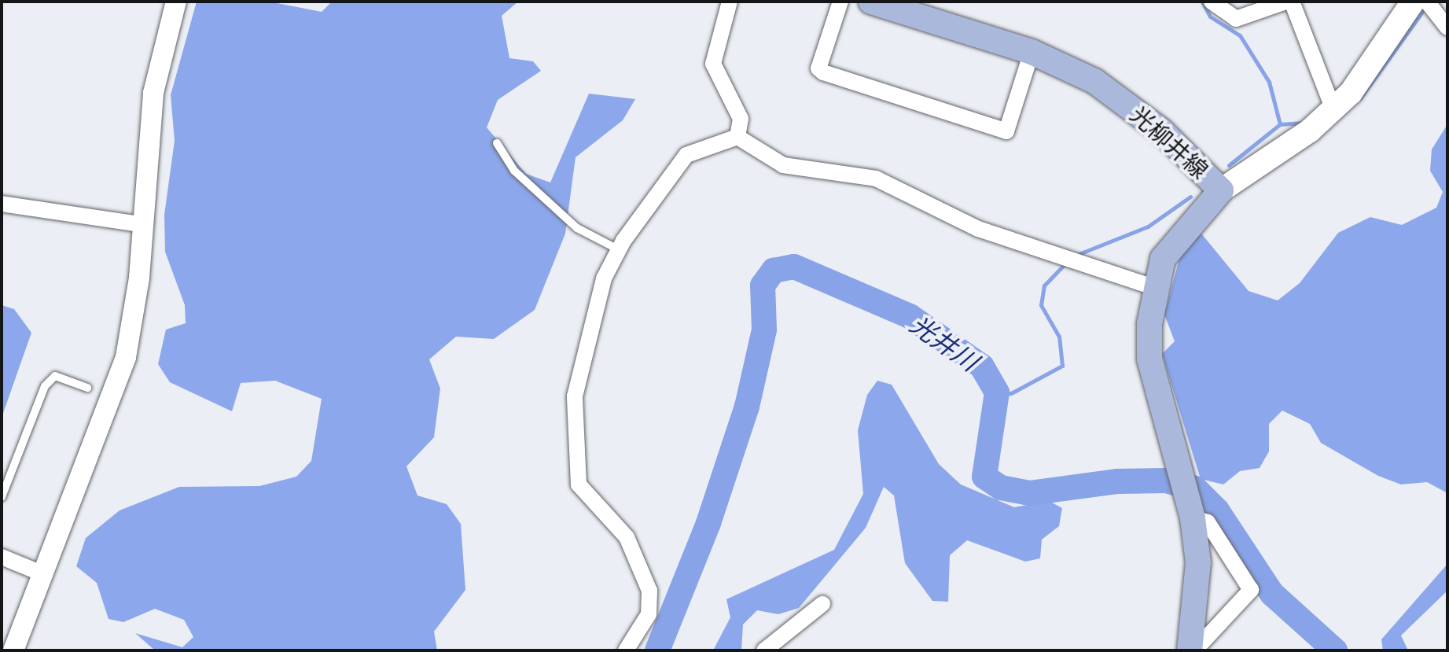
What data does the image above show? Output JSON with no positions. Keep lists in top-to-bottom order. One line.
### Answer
{"streets":{"main road":["光柳井線"]},"water":["光井川"]}
